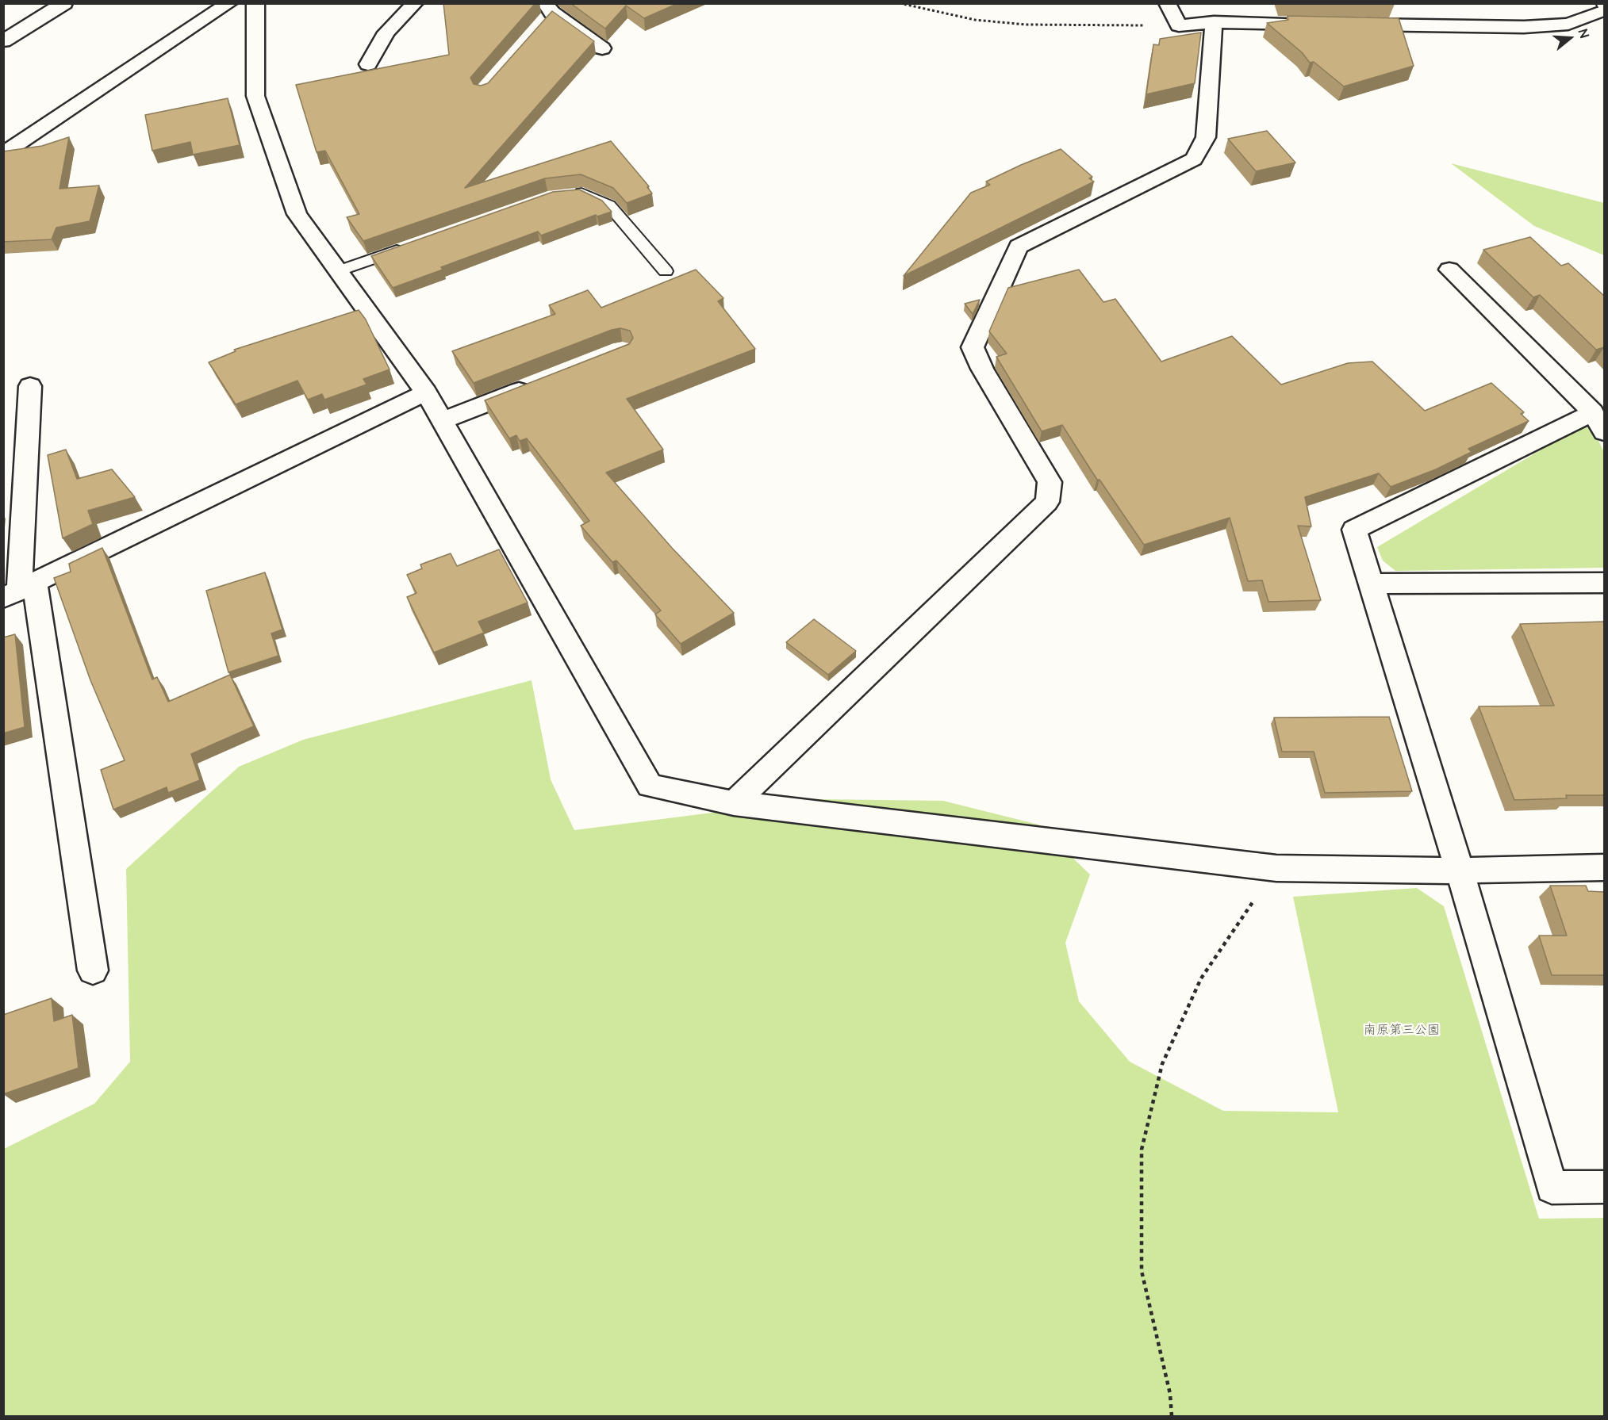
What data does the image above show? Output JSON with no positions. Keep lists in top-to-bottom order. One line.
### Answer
{"parks":["南原第三公園"],"north":"right"}
